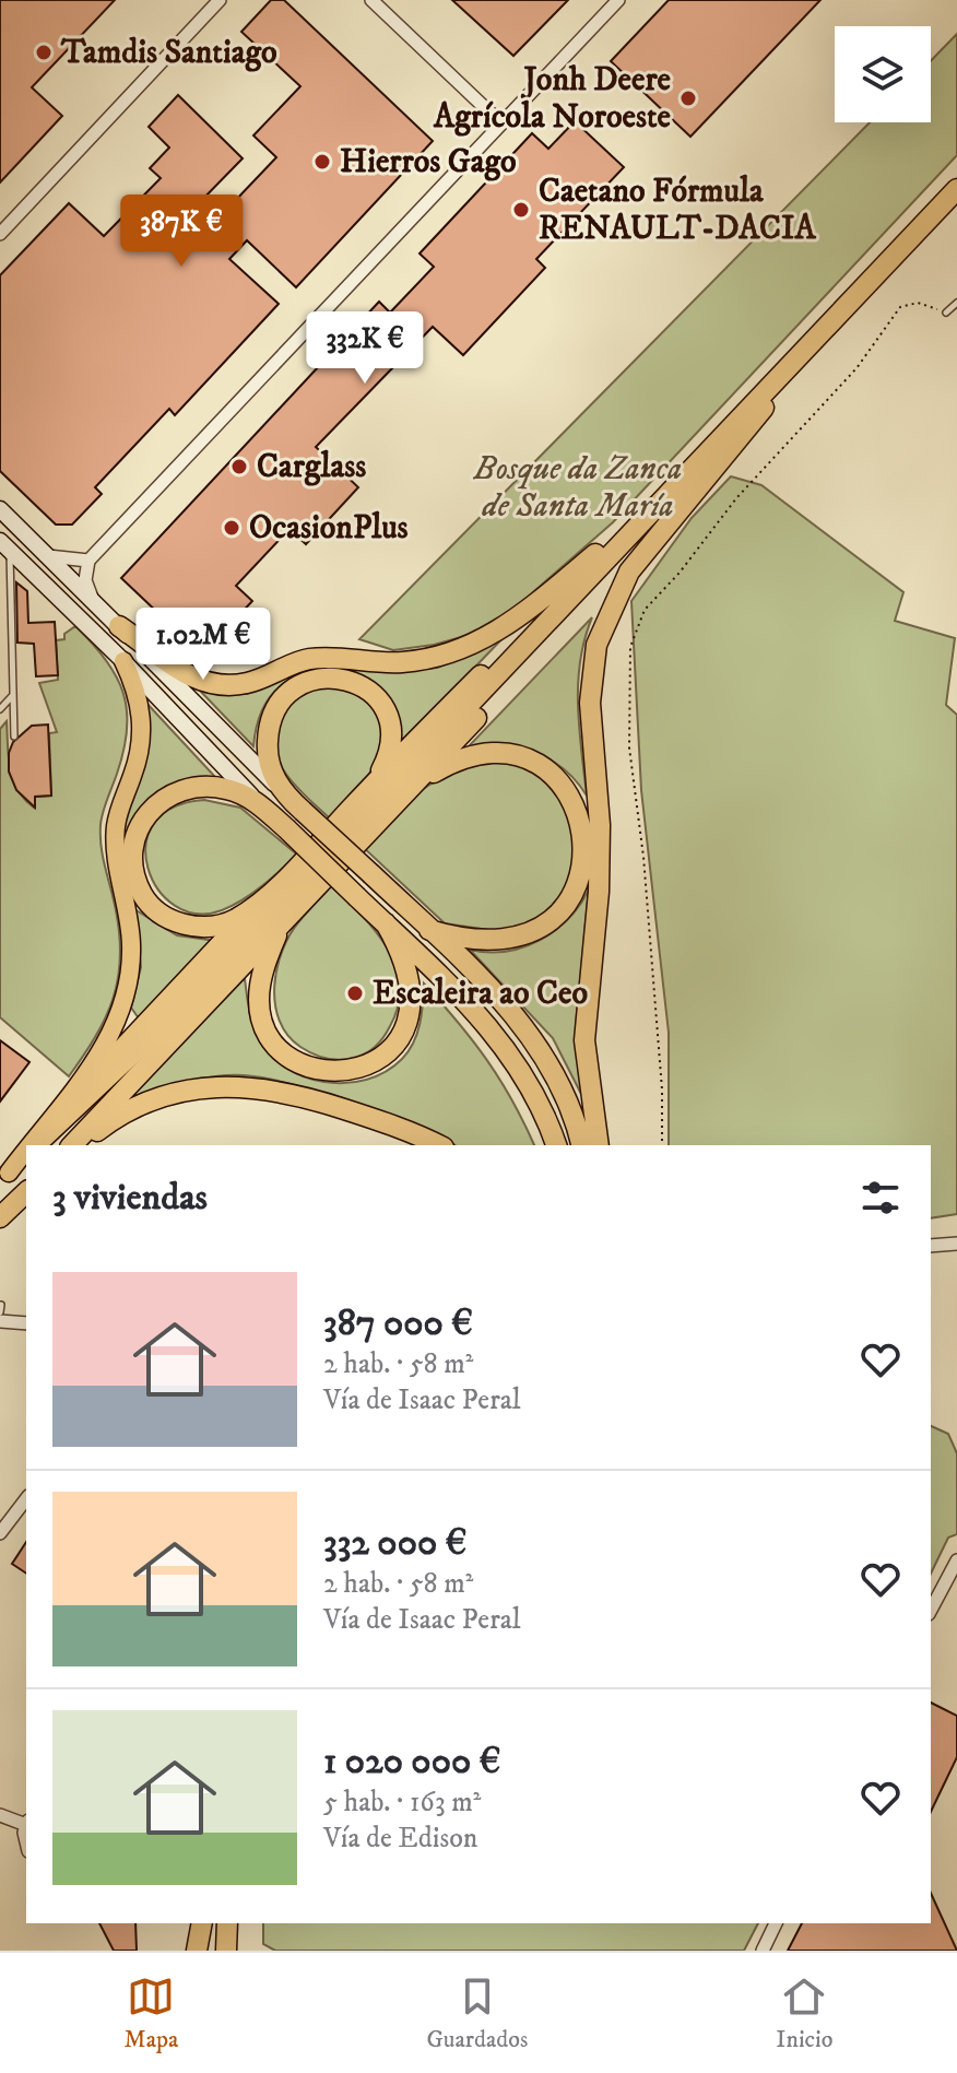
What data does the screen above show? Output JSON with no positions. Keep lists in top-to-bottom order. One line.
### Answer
{"parks":["Bosque da Zanca de Santa María"],"places":["Tamdis Santiago","Jonh Deere Agrícola Noroeste","Hierros Gago","Caetano Fórmula RENAULT-DACIA","Carglass","OcasionPlus","Escaleira ao Ceo"],"page":{"price":["387K €","332K €","1.02M €"],"heading":"3 viviendas","list":[{"name":"387 000 €","note":"2 hab. · 58 m² · Vía de Isaac Peral"},{"name":"332 000 €","note":"2 hab. · 58 m² · Vía de Isaac Peral"},{"name":"1 020 000 €","note":"5 hab. · 163 m² · Vía de Edison"}],"tabs":["Mapa","Guardados","Inicio"]}}
